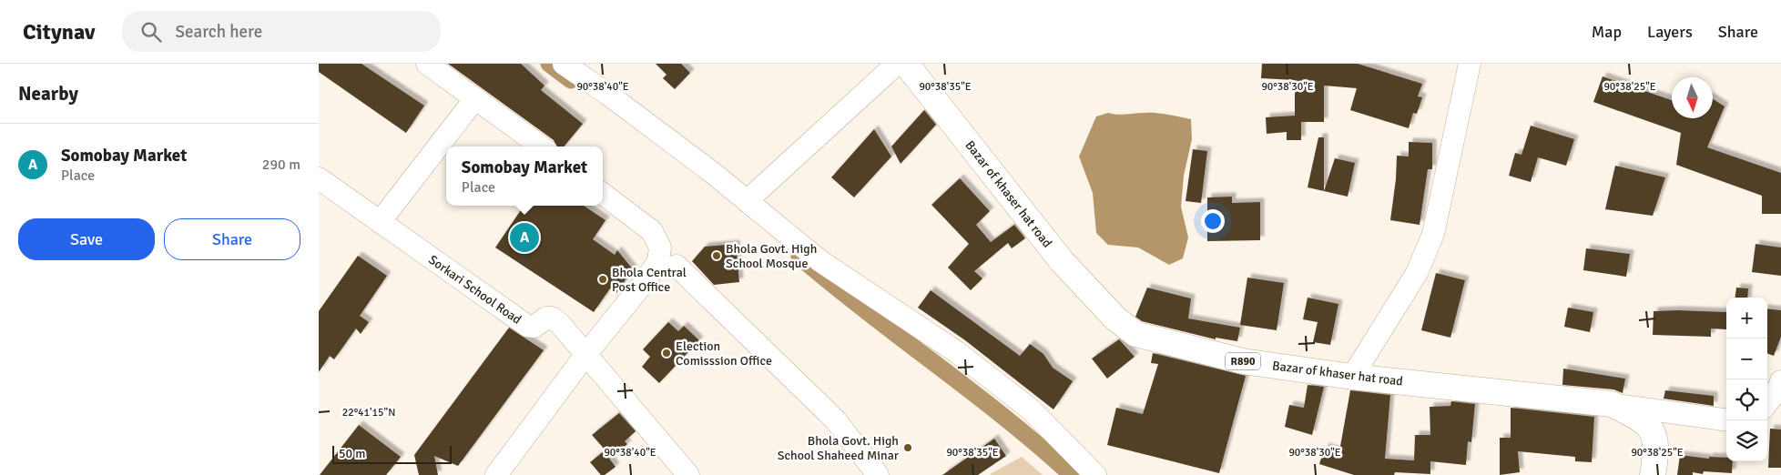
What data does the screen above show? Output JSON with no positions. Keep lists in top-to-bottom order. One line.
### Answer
{"streets":{"main road":["Bazar of khaser hat road","R890"],"street":["Sorkari School Road"]},"places":["Bhola Govt. High School Mosque","Bhola Central Post Office","Election Comisssion Office","Bhola Govt. High School Shaheed Minar"],"scale_bar":"50 m","north":"bottom","page":{"header":"Citynav","search":"Search here","nav":["Map","Layers","Share"],"heading":"Nearby","list":[{"mark":"A","name":"Somobay Market","note":"Place","value":"290 m"}],"popup":["Somobay Market","Place"],"buttons":["Save","Share"],"pins":"A","map_buttons":["+","−"],"scale":"50 m"},"coordinates":["90°38'40\"E","90°38'35\"E","90°38'30\"E","90°38'25\"E","22°41'15\"N"]}
